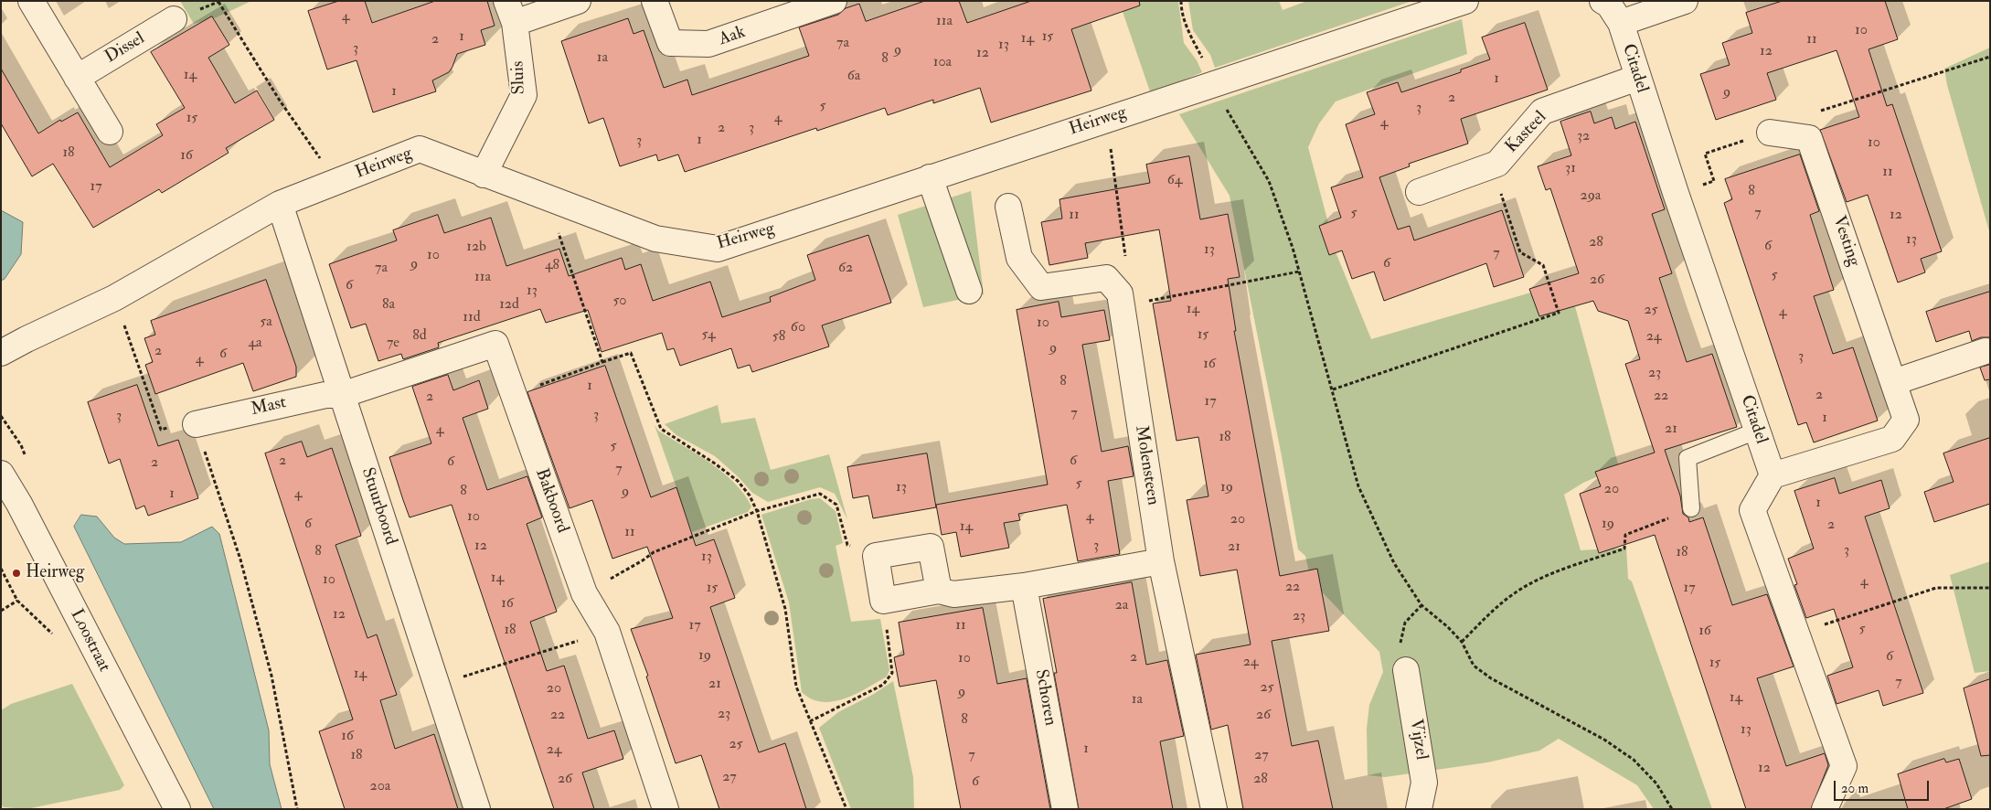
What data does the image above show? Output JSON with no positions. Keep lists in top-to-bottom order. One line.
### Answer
{"streets":{"street":["Aak","Dissel","Citadel","Sluis","Heirweg","Kasteel","Vesting","Mast","Molensteen","Bakboord","Stuurboord","Loostraat","Schoren","Vijzel"]},"crossings":[["Citadel","Kasteel"],["Citadel","Vesting"],["Sluis","Heirweg"],["Heirweg","Stuurboord"],["Mast","Bakboord"],["Mast","Stuurboord"],["Bakboord","Stuurboord"]],"places":["Heirweg"],"house_numbers":["4","11a","10","1","15","14","2","11","7a","13","3","9","12","12","1a","8","10a","14","6a","1","1","9","2","5","3","15","4","4","2","3","32","1","3","10","18","16","31","11","64","17","8","29a","5","7","11","12","13","28","6","12b","13","7","10","6","9","48","7a","62","5","11a","26","6","13","50","8a","12d","14","25","4","11d","5a","10","60","54","15","8d","58","24","4a","7e","9","2","6","3","4","16","23","8","1","2","22","2","17","7","3","3","1","21","4","18","5","2","6","6","2","7","5","13","19","20","8","9","1","4","1","10","4","20","6","19","2","14","11","12","3","21","3","8","18","13","14","10","4","22","15","17","16","2a","12","23","17","11","5","18","16","19","6","2","10","24","15","14","7","21","25","20","9","14","1a","23","22","26","8","13","16","25","1","24","18","7","27","12","27","26","28","6","20a"],"scale_bar":"20 m"}
